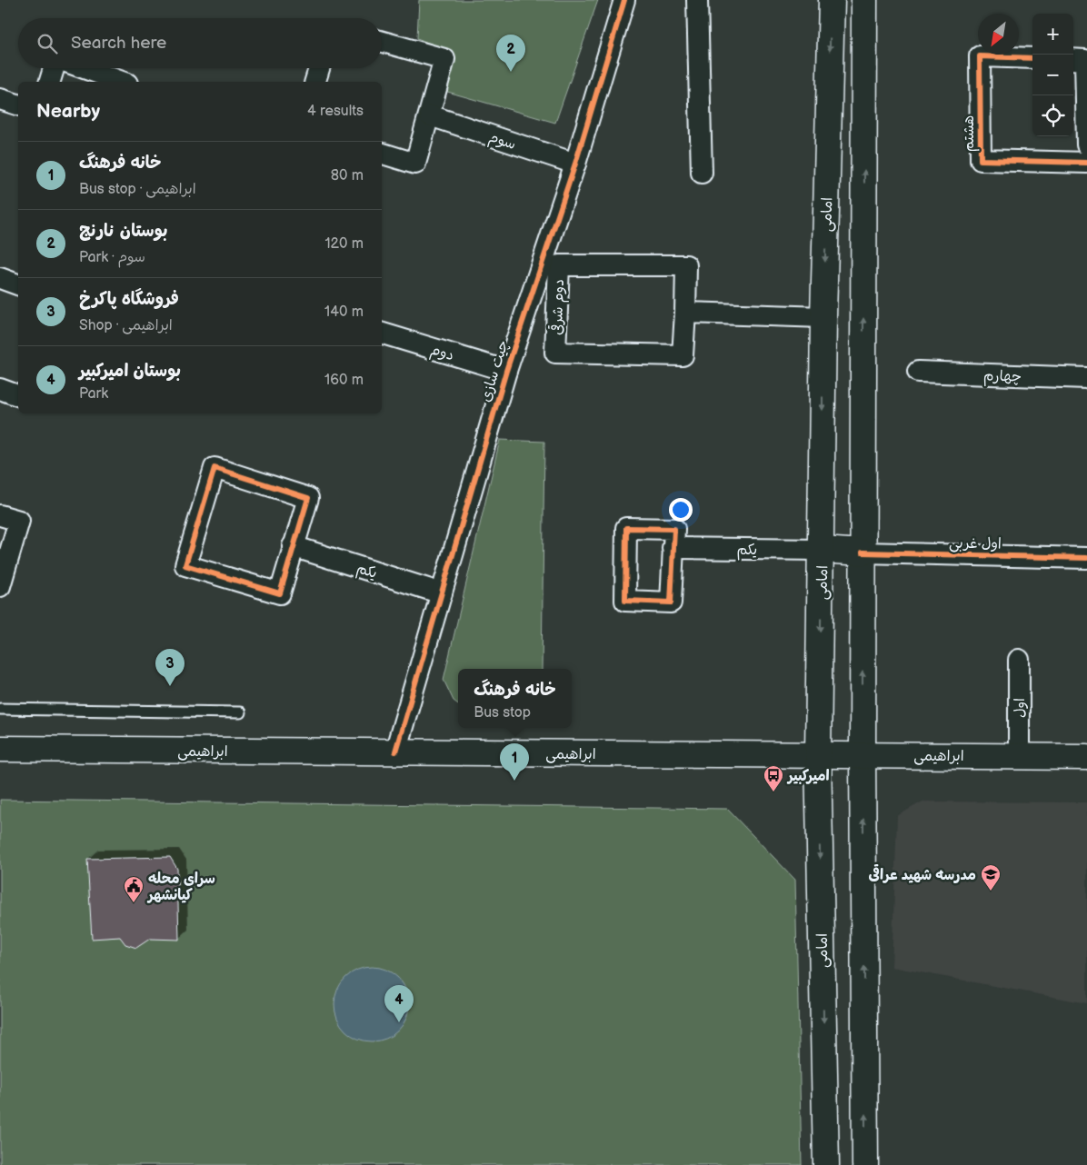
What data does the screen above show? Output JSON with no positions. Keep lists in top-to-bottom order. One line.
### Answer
{"streets":{"main road":["امامی","ابراهیمی"],"street":["هشتم","سوم","دوم شرقی","دوم","چیت سازی","چهارم","اول غربی","یکم","اول"]},"crossings":[["سوم","چیت سازی"],["امامی","یکم"],["امامی","ابراهیمی"],["دوم","چیت سازی"],["چیت سازی","یکم"],["چیت سازی","ابراهیمی"],["اول","ابراهیمی"]],"places":{"bus stop":["امیرکبیر"],"school or university":["مدرسه شهید عراقی"],"public building":["سرای محله کیانشهر"]},"north":"bottom left","page":{"map_buttons":["+","−"],"search":"Search here","pins":["2","3","1","4"],"heading":["Nearby","4 results"],"list":[{"mark":"1","name":"خانه فرهنگ","note":"Bus stop · ابراهیمی","value":"80 m"},{"mark":"2","name":"بوستان نارنج","note":"Park · سوم","value":"120 m"},{"mark":"3","name":"فروشگاه پاکرخ","note":"Shop · ابراهیمی","value":"140 m"},{"mark":"4","name":"بوستان امیرکبیر","note":"Park","value":"160 m"}],"popup":["خانه فرهنگ","Bus stop"]}}
